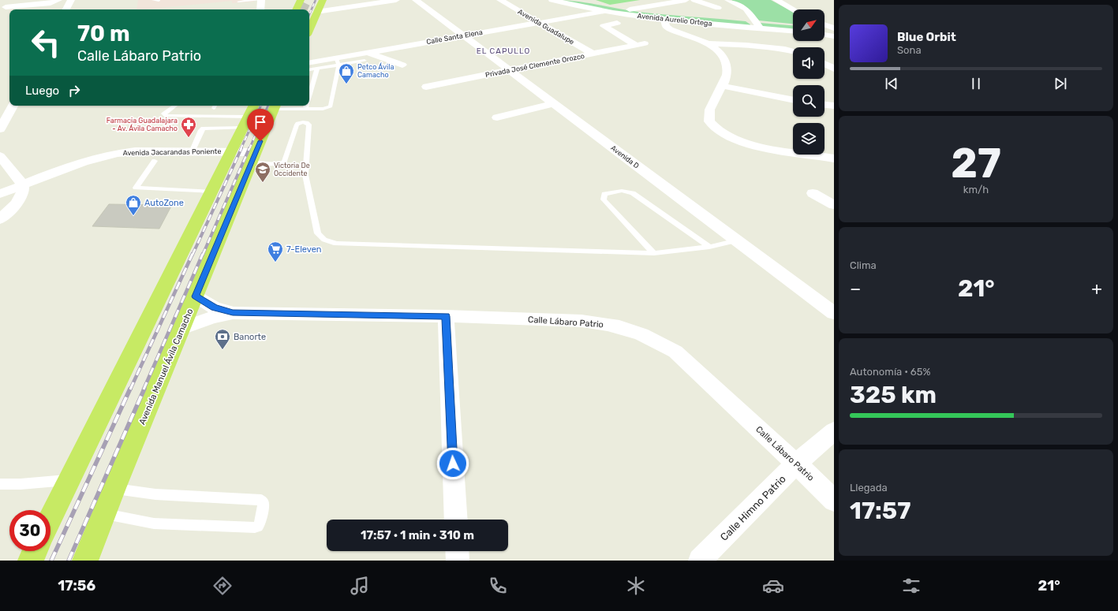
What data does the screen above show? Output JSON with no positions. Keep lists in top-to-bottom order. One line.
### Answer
{"streets":{"main road":["Avenida Aurelio Ortega","Avenida Manuel Ávila Camacho"],"street":["Avenida Guadalupe","Calle Santa Elena","Privada José Clemente Orozco","Avenida Jacarandas Poniente","Avenida D","Calle Lábaro Patrio","Calle Himno Patrio"]},"crossings":[["Avenida Aurelio Ortega","Calle Santa Elena"],["Avenida Guadalupe","Calle Santa Elena"],["Avenida Guadalupe","Privada José Clemente Orozco"],["Calle Santa Elena","Avenida D"],["Privada José Clemente Orozco","Avenida D"],["Avenida Jacarandas Poniente","Avenida Manuel Ávila Camacho"],["Calle Lábaro Patrio","Avenida Manuel Ávila Camacho"],["Calle Lábaro Patrio","Calle Himno Patrio"]],"districts":["EL CAPULLO"],"places":{"shop":["Petco Ávila Camacho","AutoZone"],"pharmacy":["Farmacia Guadalajara - Av. Ávila Camacho"],"school or university":["Victoria De Occidente"],"supermarket":["7-Eleven"],"bank":["Banorte"]},"north":"top right","page":{"turn":["70 m","Calle Lábaro Patrio"],"song":["Blue Orbit","Sona"],"then":"Luego","tile":[["27","km/h"],"Clima",["Autonomía · 65%","325 km"],["Llegada","17:57"]],"heat":["−","21°","+"],"limit":"30","trip":"17:57 · 1 min · 310 m","tabs":["17:56","21°"]}}
